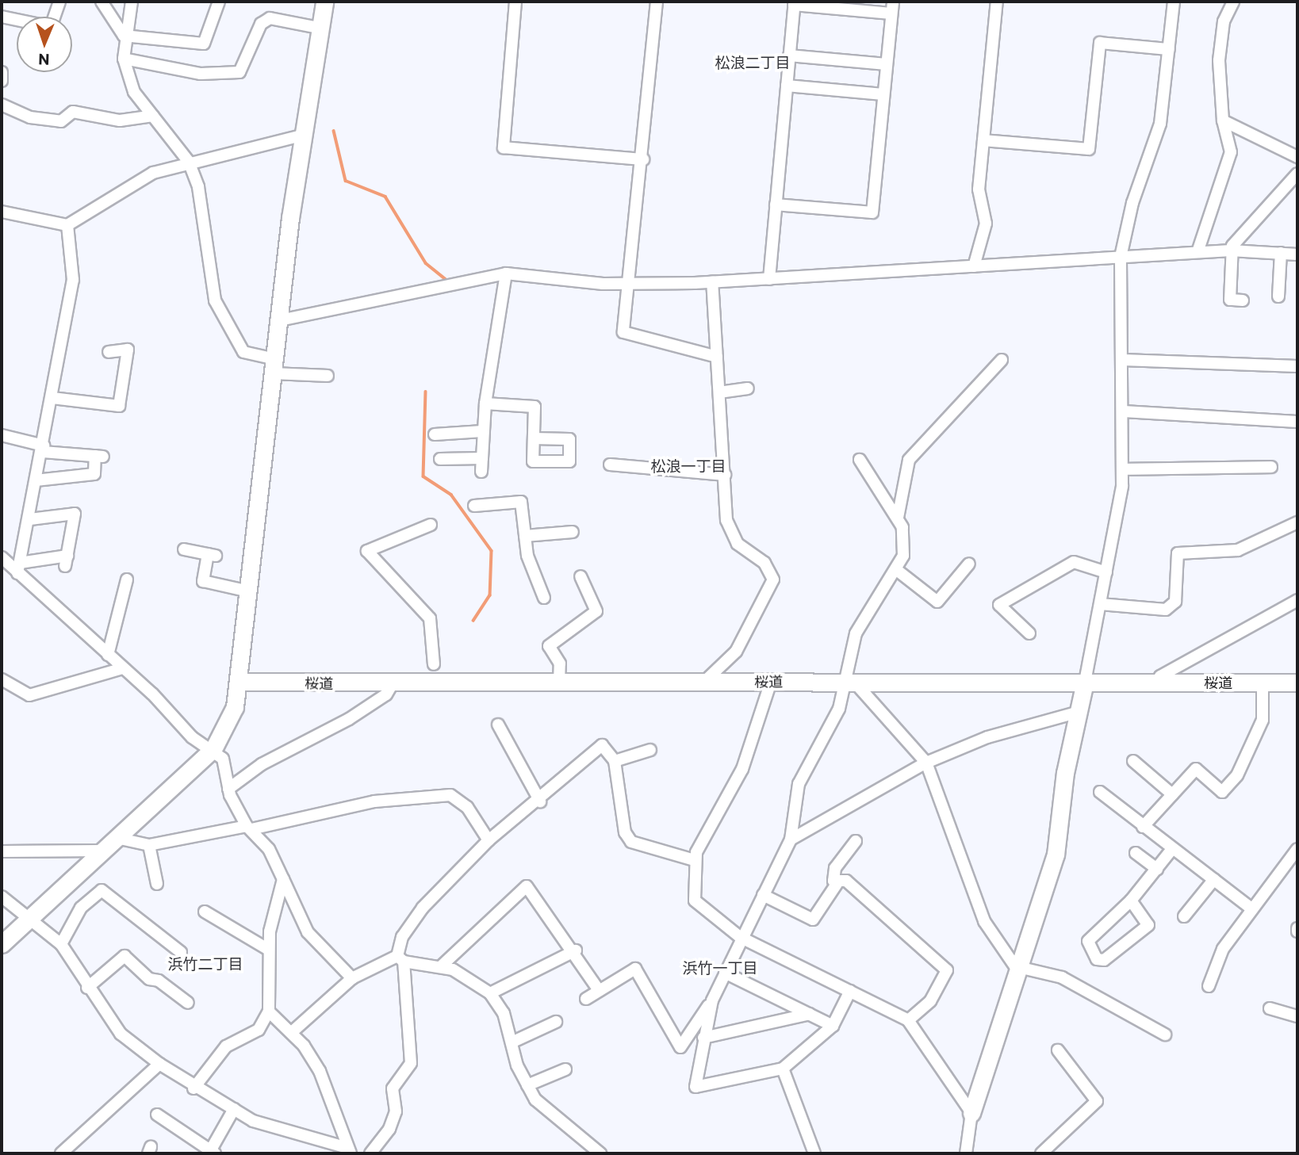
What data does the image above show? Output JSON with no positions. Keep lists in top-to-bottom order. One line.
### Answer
{"streets":{"street":["桜道"]},"districts":["松浪二丁目","松浪一丁目","浜竹二丁目","浜竹一丁目"],"north":"bottom"}
